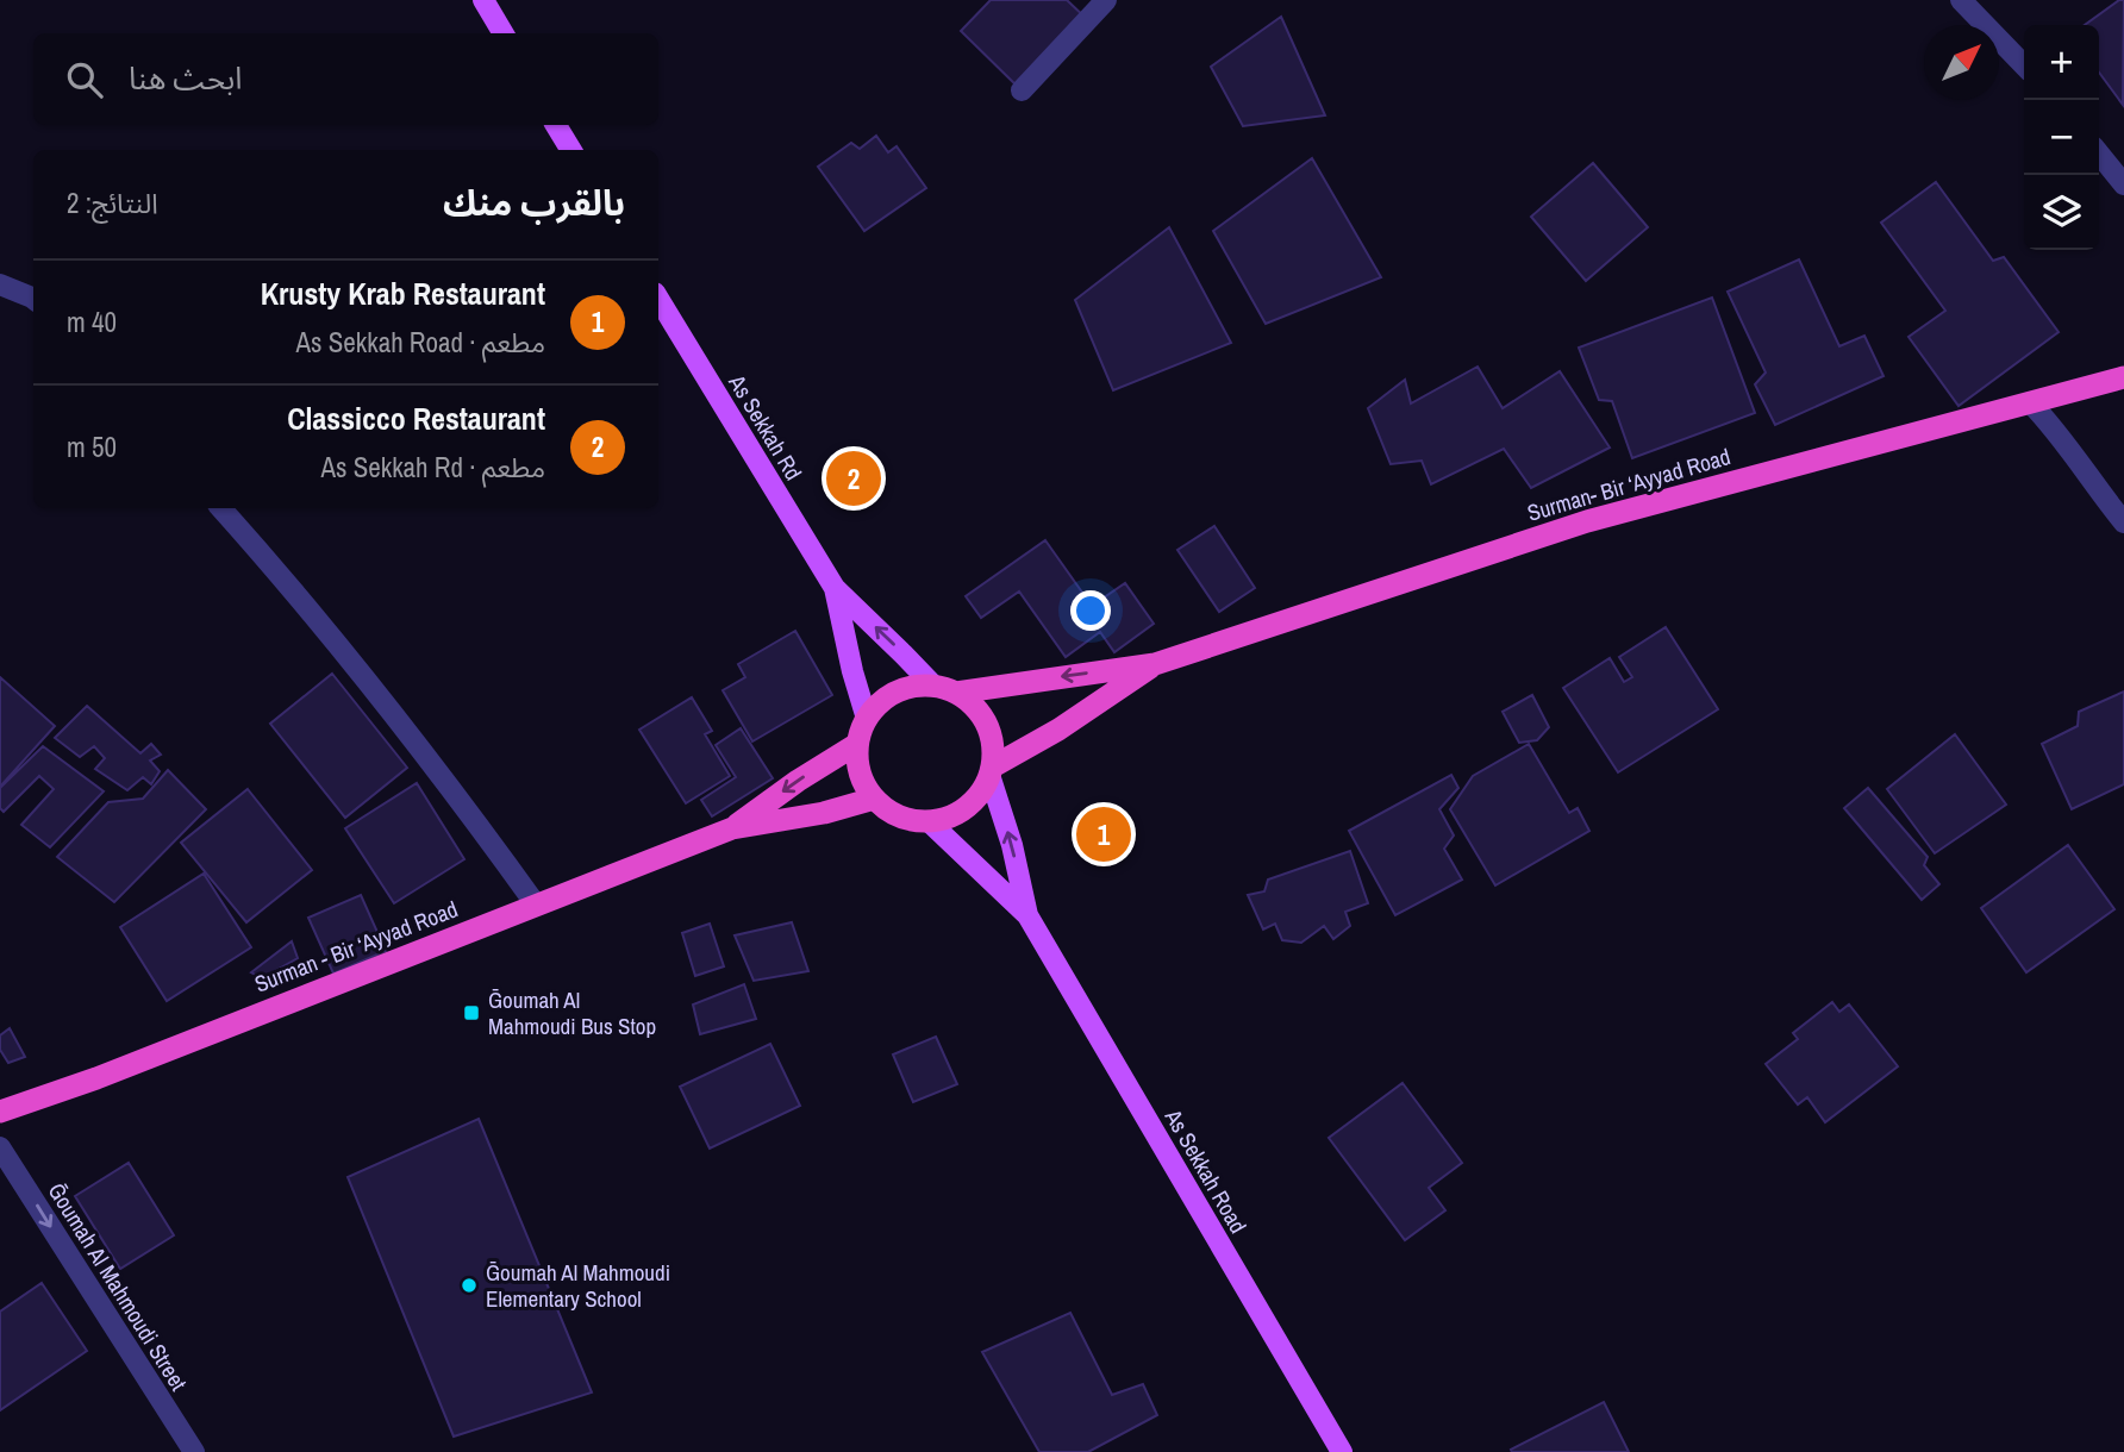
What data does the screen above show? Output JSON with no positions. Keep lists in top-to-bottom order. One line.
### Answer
{"streets":{"highway":["Surman- Bir ‘Ayyad Road","Surman - Bir ‘Ayyad Road"],"main road":["As Sekkah Rd","As Sekkah Road"],"street":["Ḡoumah Al Mahmoudi Street"]},"one_way":["Ḡoumah Al Mahmoudi Street"],"places":{"transit":["Ḡoumah Al Mahmoudi Bus Stop"],"other":["Ḡoumah Al Mahmoudi Elementary School"]},"north":"top right","page":{"map_buttons":["+","−"],"search":"ابحث هنا","heading":["بالقرب منك","النتائج: 2"],"list":[{"mark":"1","name":"Krusty Krab Restaurant","note":"مطعم · As Sekkah Road","value":"40 m"},{"mark":"2","name":"Classicco Restaurant","note":"مطعم · As Sekkah Rd","value":"50 m"}],"pins":["2","1"]}}
